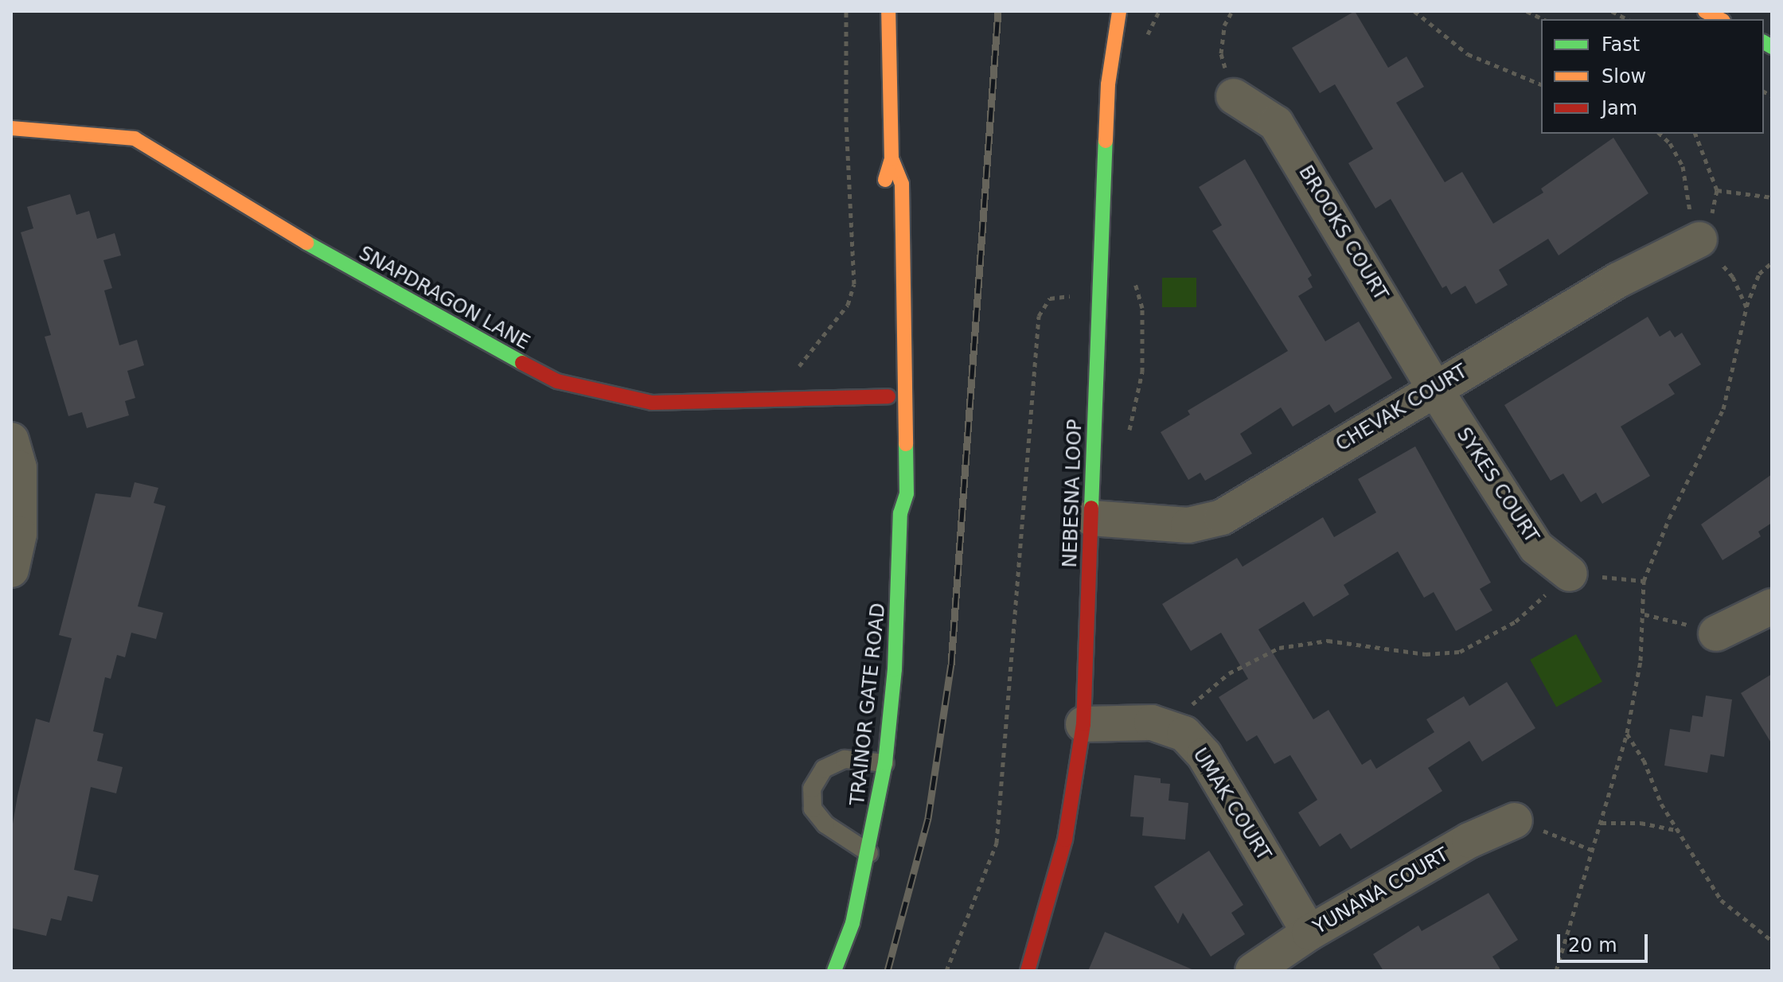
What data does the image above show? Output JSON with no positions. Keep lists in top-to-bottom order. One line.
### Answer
{"streets":{"street":["BROOKS COURT","SNAPDRAGON LANE","CHEVAK COURT","SYKES COURT","NEBESNA LOOP","TRAINOR GATE ROAD","UMAK COURT","YUNANA COURT"]},"crossings":[["BROOKS COURT","CHEVAK COURT"],["BROOKS COURT","SYKES COURT"],["CHEVAK COURT","SYKES COURT"],["CHEVAK COURT","NEBESNA LOOP"],["UMAK COURT","YUNANA COURT"]],"legend":["Fast","Slow","Jam"],"scale_bar":"20 m"}
